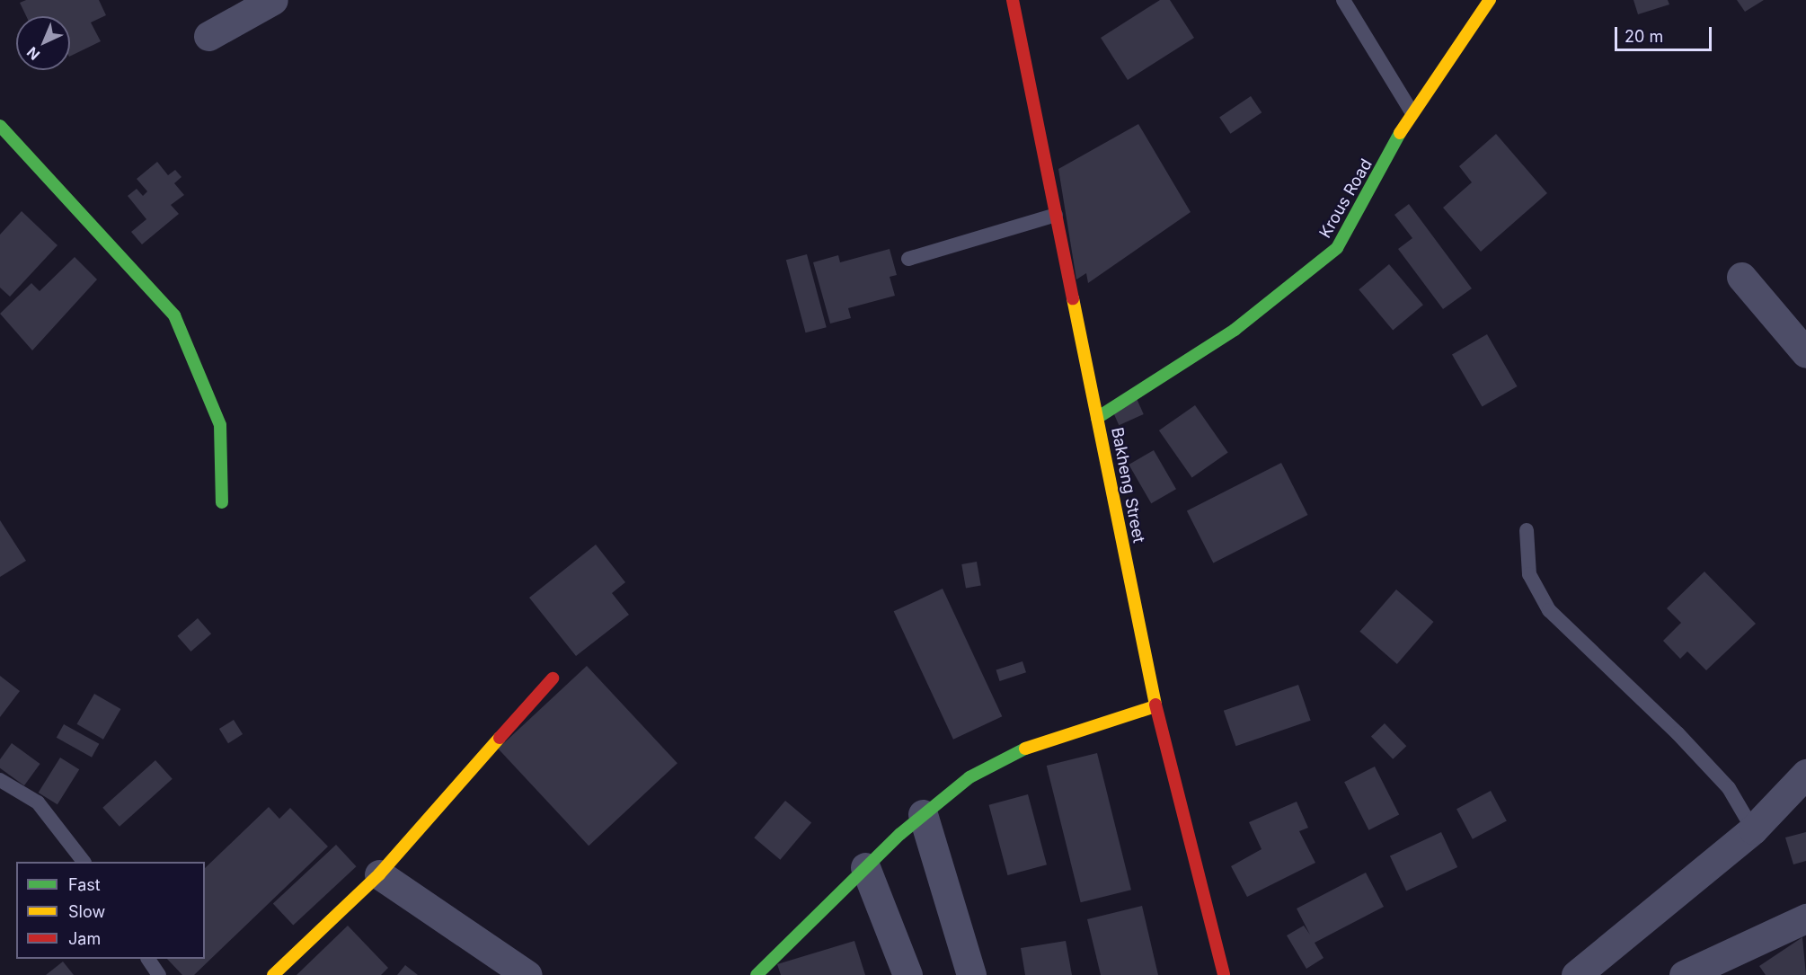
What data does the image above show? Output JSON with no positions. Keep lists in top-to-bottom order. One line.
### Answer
{"streets":{"street":["Krous Road","Bakheng Street"]},"crossings":[["Krous Road","Bakheng Street"]],"legend":["Fast","Slow","Jam"],"scale_bar":"20 m","north":"bottom left"}
